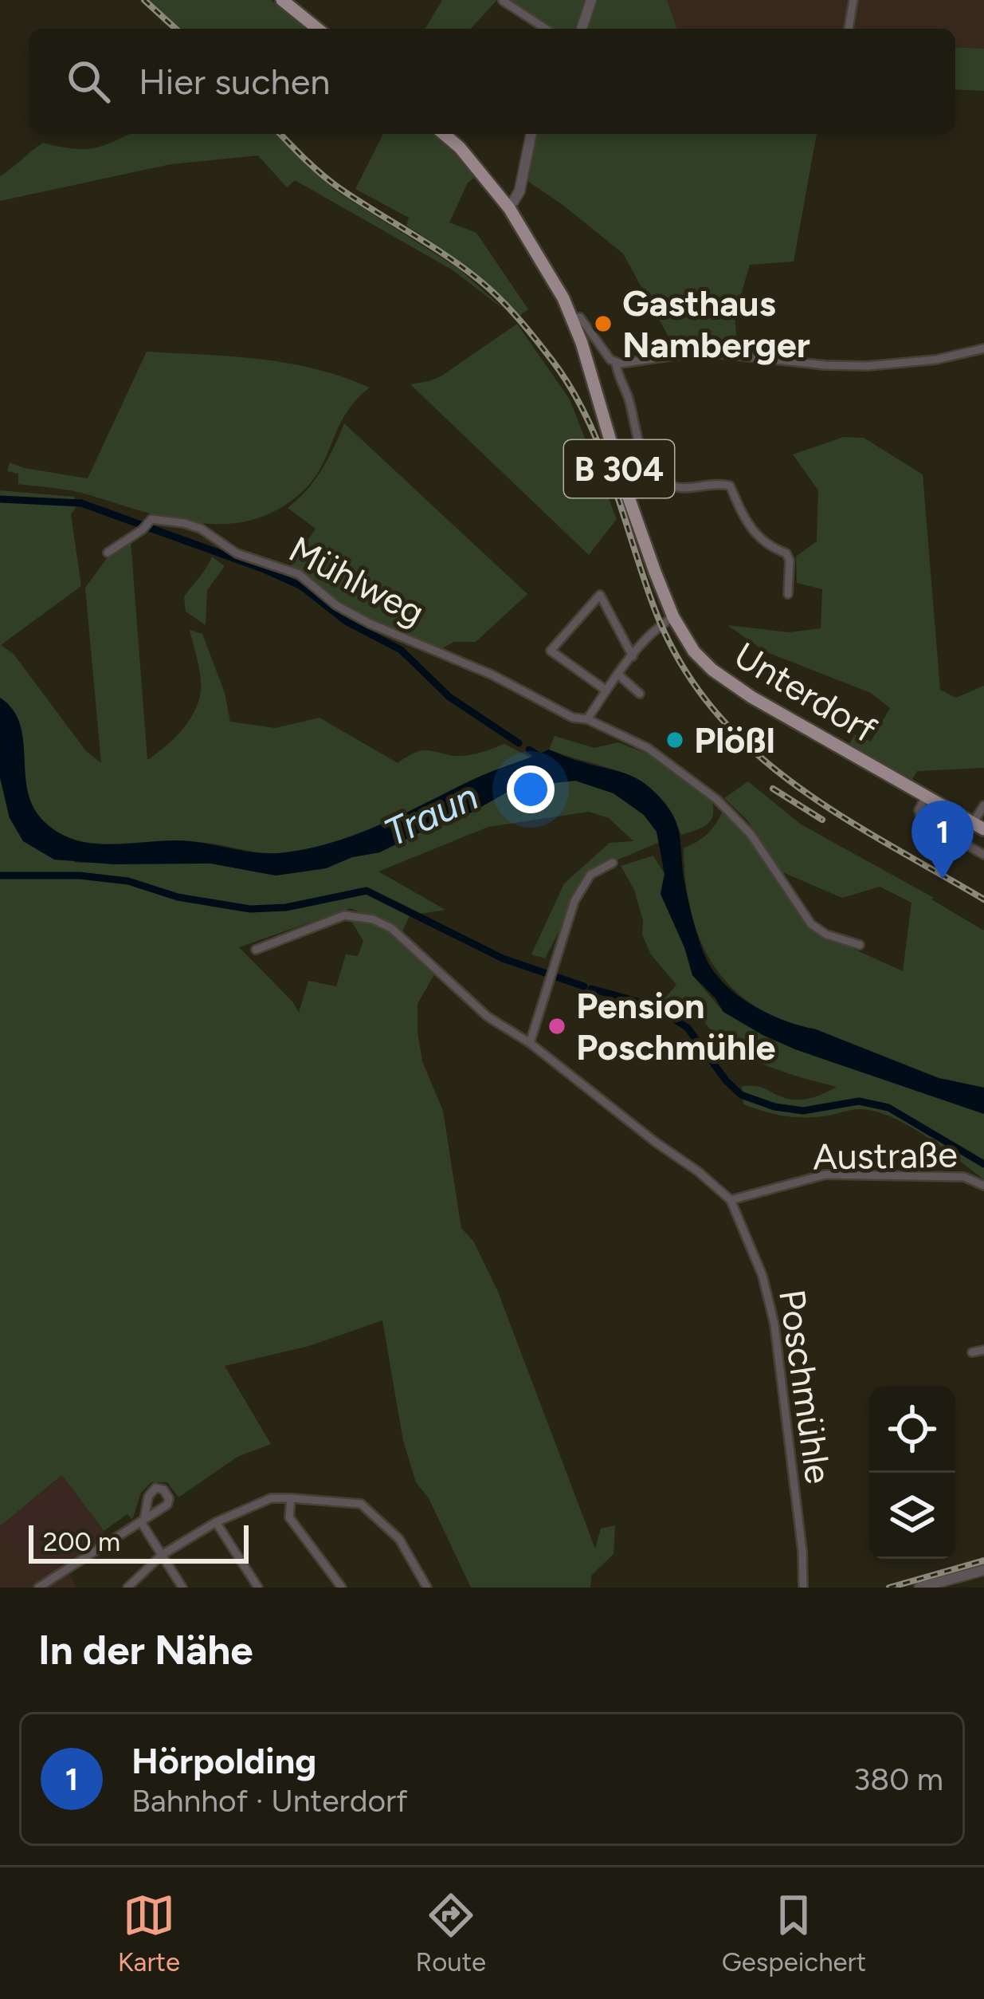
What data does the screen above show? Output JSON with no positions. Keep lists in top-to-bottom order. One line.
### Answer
{"streets":{"main road":["B 304","Unterdorf"],"street":["Mühlweg","Austraße","Poschmühle"]},"crossings":[["B 304","Unterdorf"],["Austraße","Poschmühle"]],"water":["Traun"],"places":["Gasthaus Namberger","Plößl","Pension Poschmühle"],"scale_bar":"200 m","page":{"search":"Hier suchen","pins":"1","scale":"200 m","heading":"In der Nähe","list":[{"mark":"1","name":"Hörpolding","note":"Bahnhof · Unterdorf","value":"380 m"}],"nav":["Karte","Route","Gespeichert"]}}
